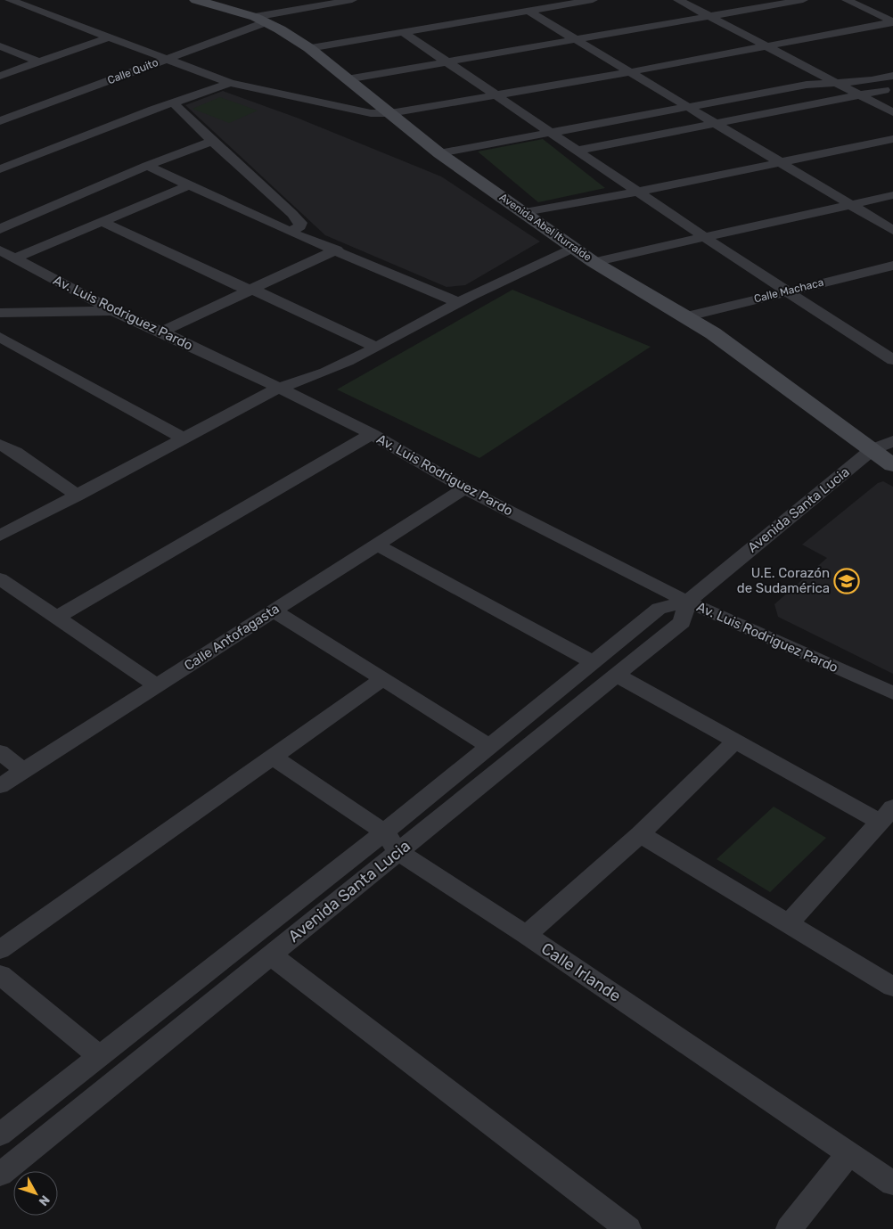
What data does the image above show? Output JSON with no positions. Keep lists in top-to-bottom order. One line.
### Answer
{"streets":{"street":["Calle Quito","Avenida Abel Iturralde","Calle Machaca","Av. Luis Rodriguez Pardo","Avenida Santa Lucia","Calle Antofagasta","Calle Irlande"]},"crossings":[["Calle Quito","Avenida Abel Iturralde"],["Avenida Abel Iturralde","Calle Machaca"],["Avenida Abel Iturralde","Avenida Santa Lucia"],["Av. Luis Rodriguez Pardo","Avenida Santa Lucia"],["Av. Luis Rodriguez Pardo","Calle Antofagasta"],["Avenida Santa Lucia","Calle Irlande"]],"places":{"school or university":["U.E. Corazón de Sudamérica"]},"north":"bottom right"}
